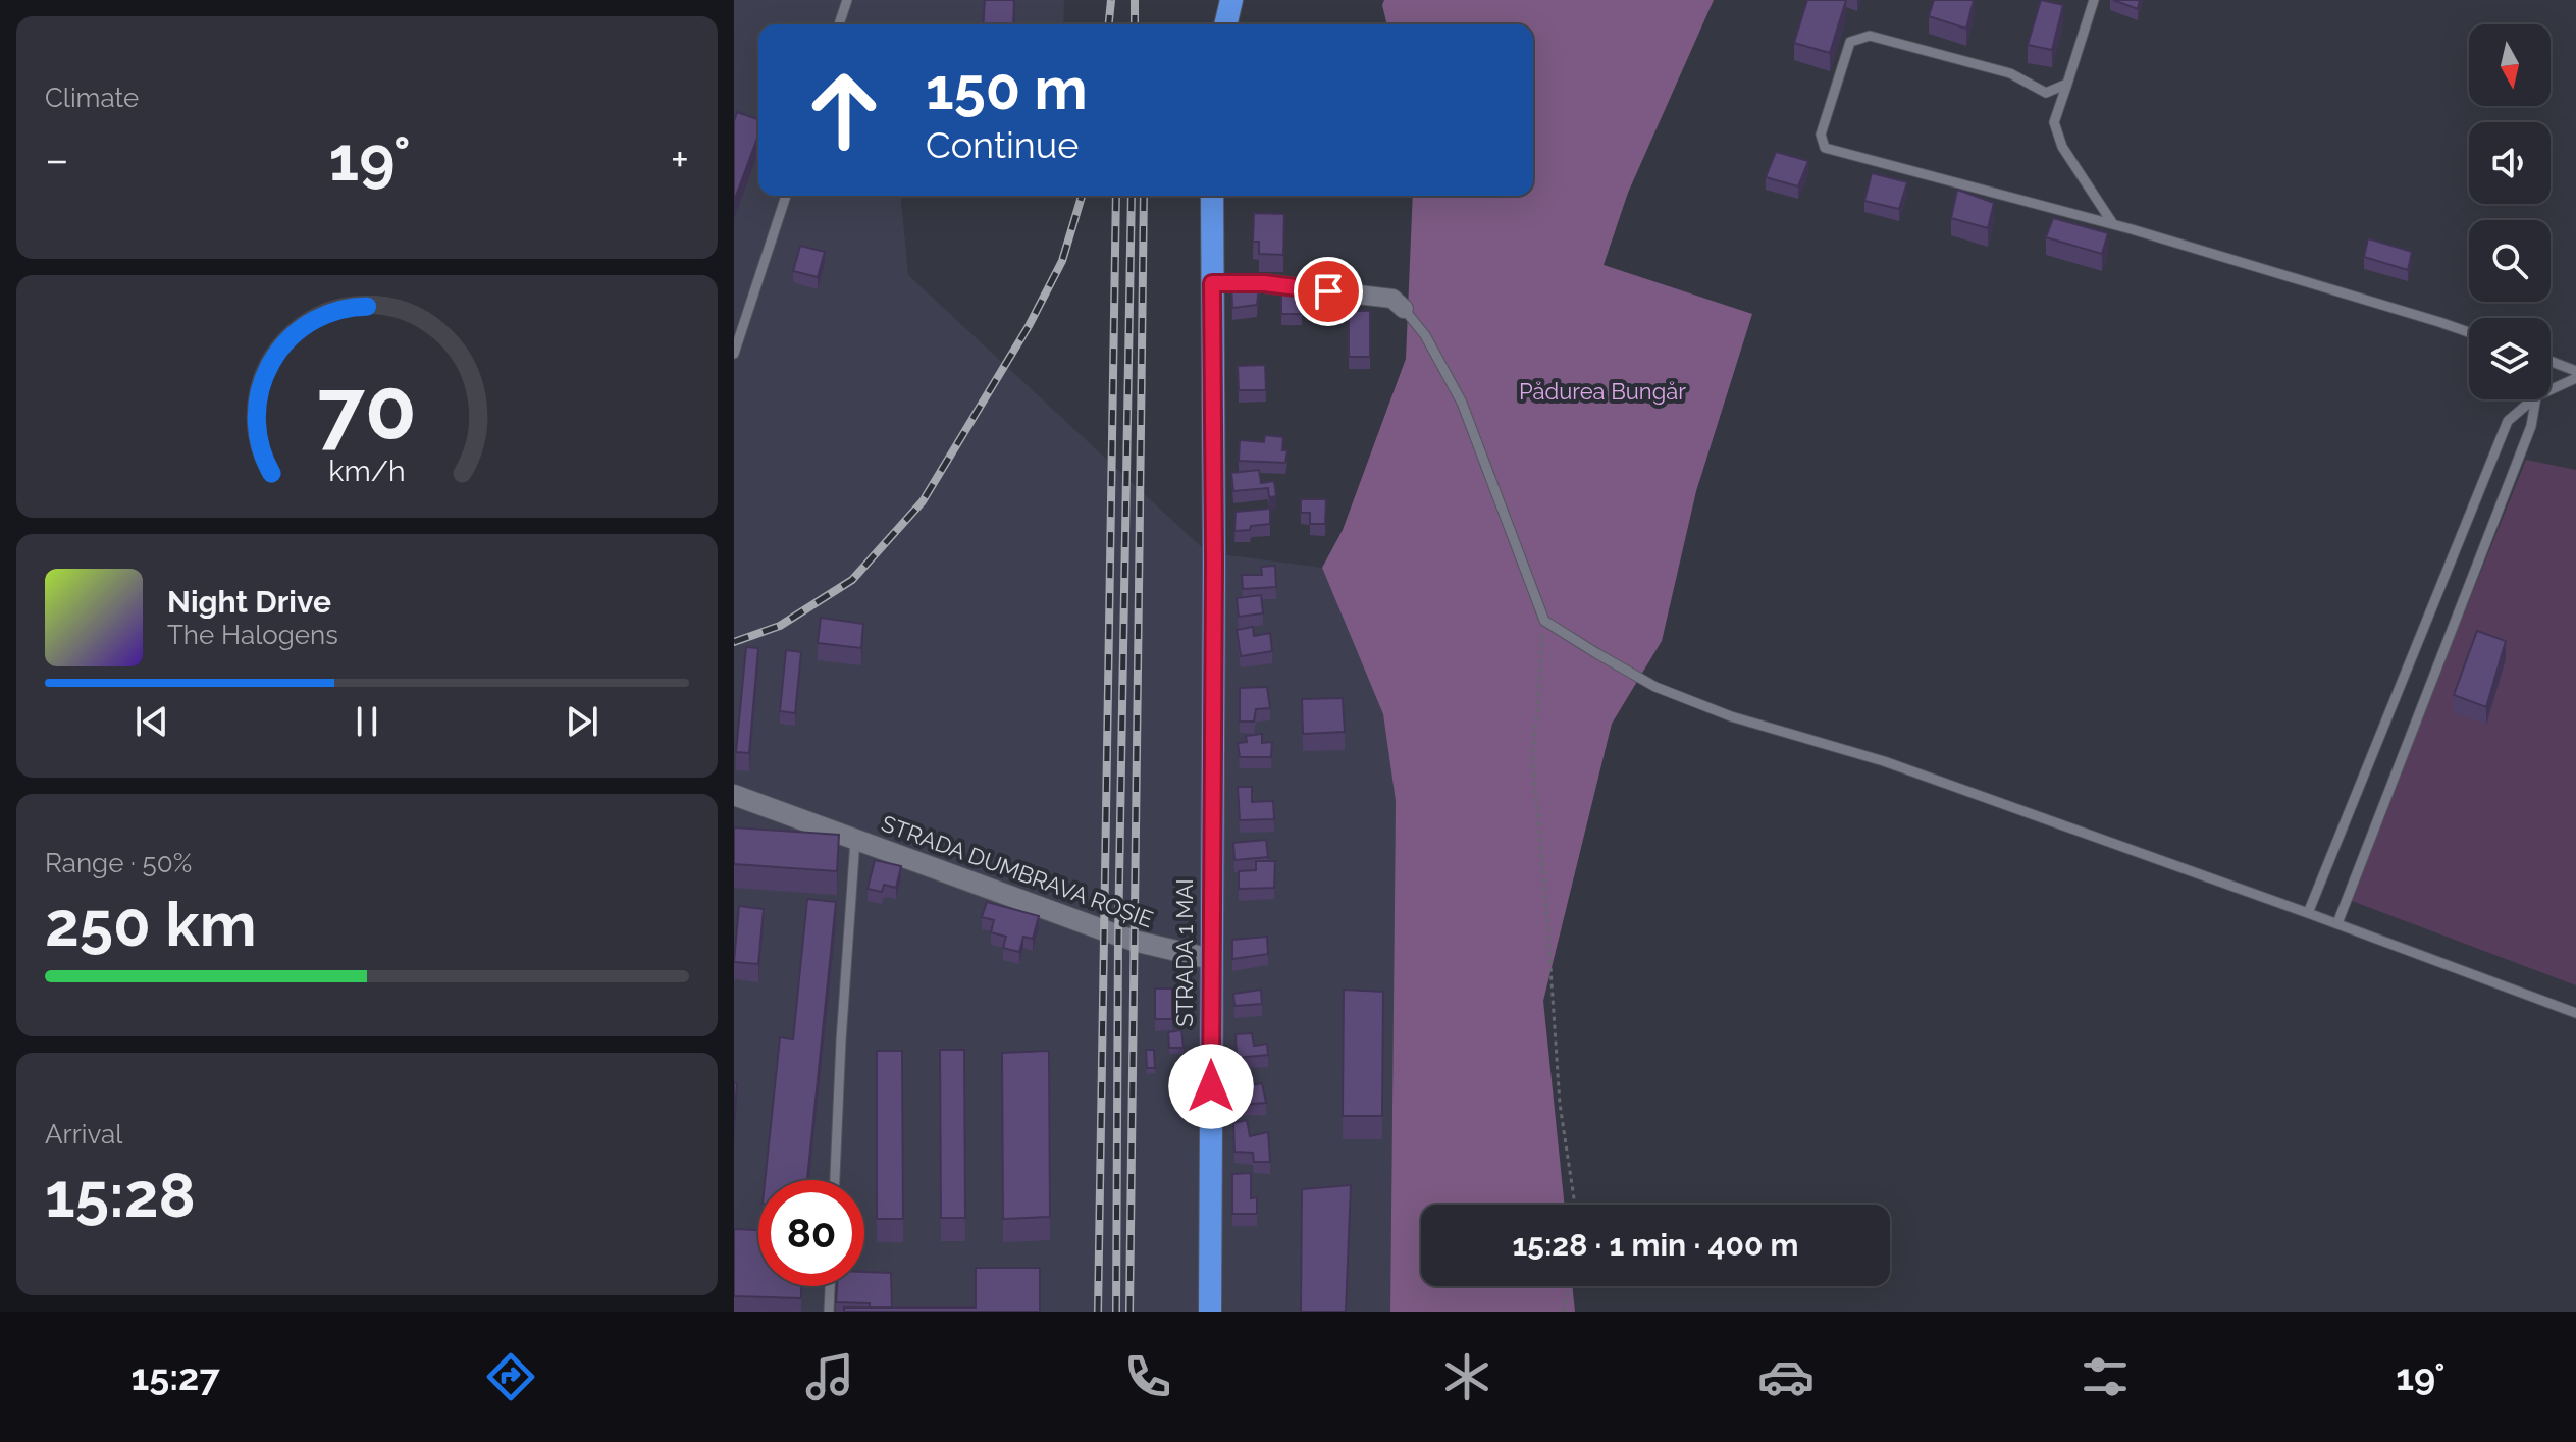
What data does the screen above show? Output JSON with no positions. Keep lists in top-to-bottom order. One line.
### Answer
{"streets":{"highway":["STRADA 1 MAI"],"main road":["STRADA DUMBRAVA ROȘIE"]},"crossings":[["STRADA DUMBRAVA ROȘIE","STRADA 1 MAI"]],"parks":["Pădurea Bungăr"],"north":"bottom","page":{"tile":["Climate",["Range · 50%","250 km"],["Arrival","15:28"]],"turn":["150 m","Continue"],"heat":["−","19°","+"],"song":["Night Drive","The Halogens"],"limit":"80","trip":"15:28 · 1 min · 400 m","tabs":["15:27","19°"],"gauge":["70","km/h"]}}
